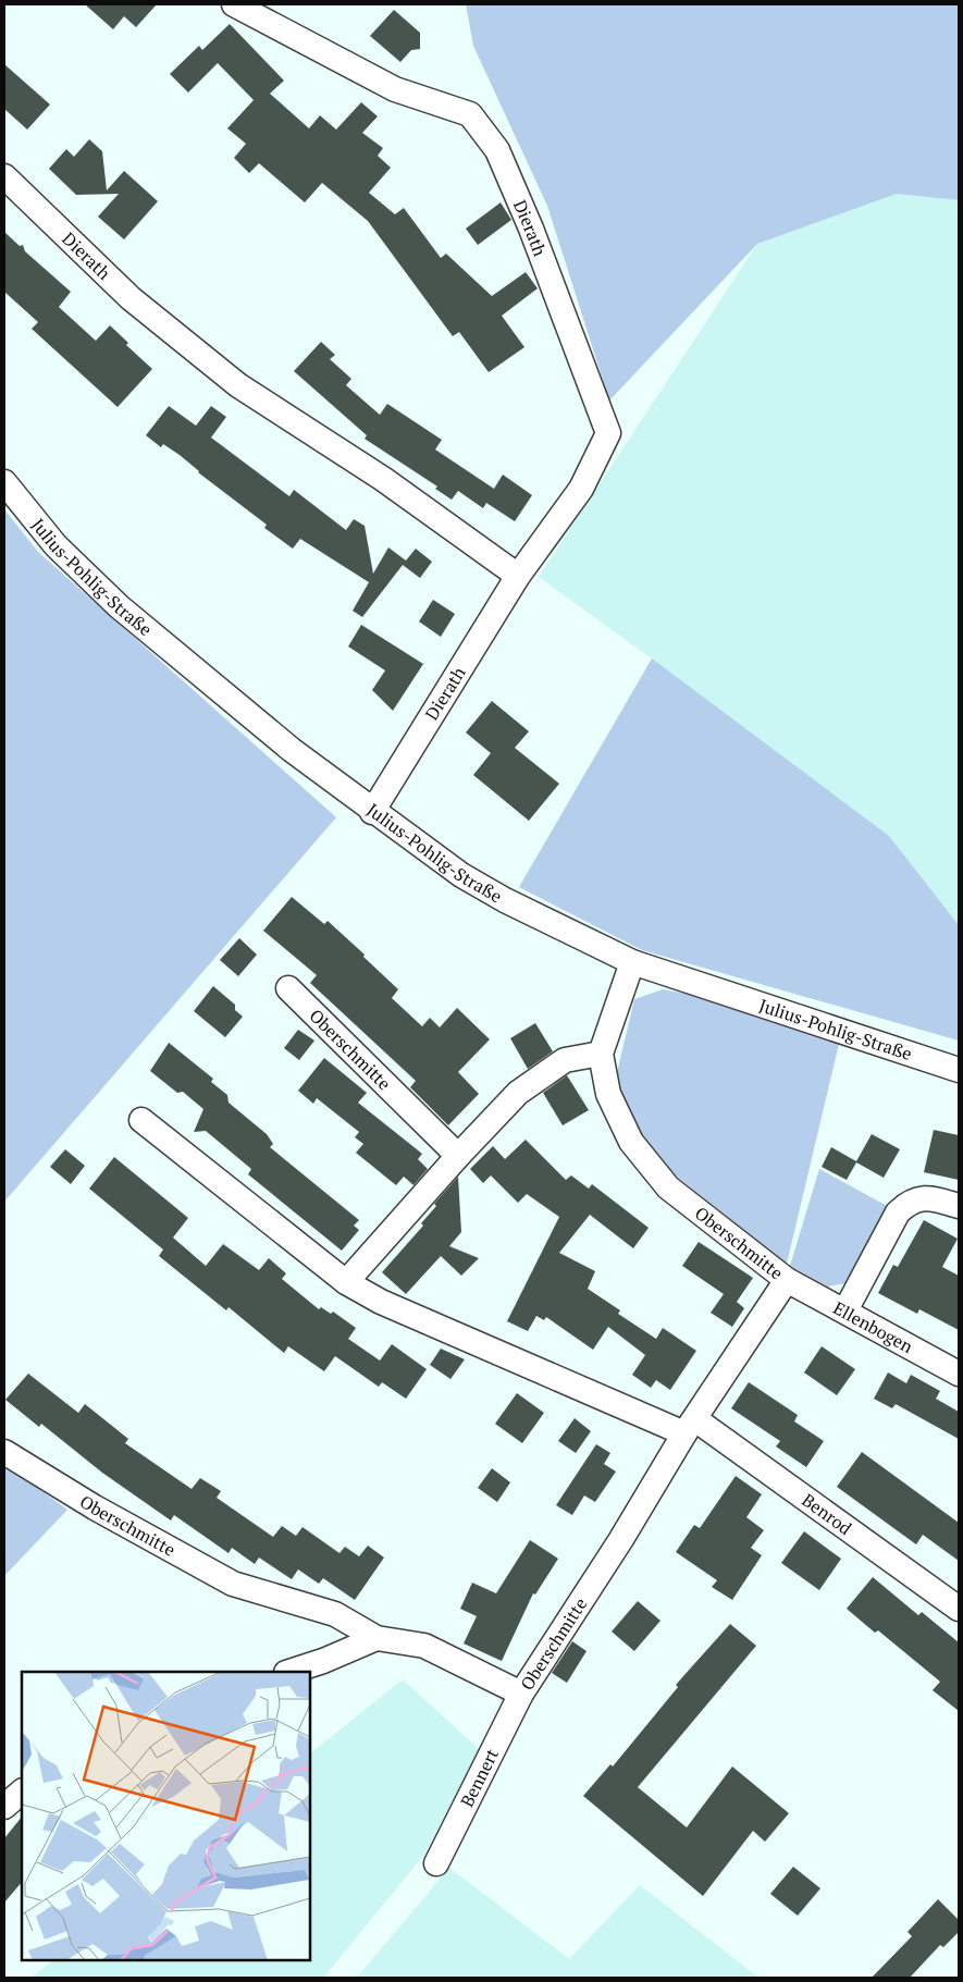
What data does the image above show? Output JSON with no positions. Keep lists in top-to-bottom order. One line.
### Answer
{"streets":{"street":["Dierath","Julius-Pohlig-Straße","Oberschmitte","Ellenbogen","Benrod","Bennert"]},"crossings":[["Dierath","Julius-Pohlig-Straße"],["Julius-Pohlig-Straße","Oberschmitte"],["Oberschmitte","Ellenbogen"],["Oberschmitte","Benrod"],["Oberschmitte","Bennert"]]}
